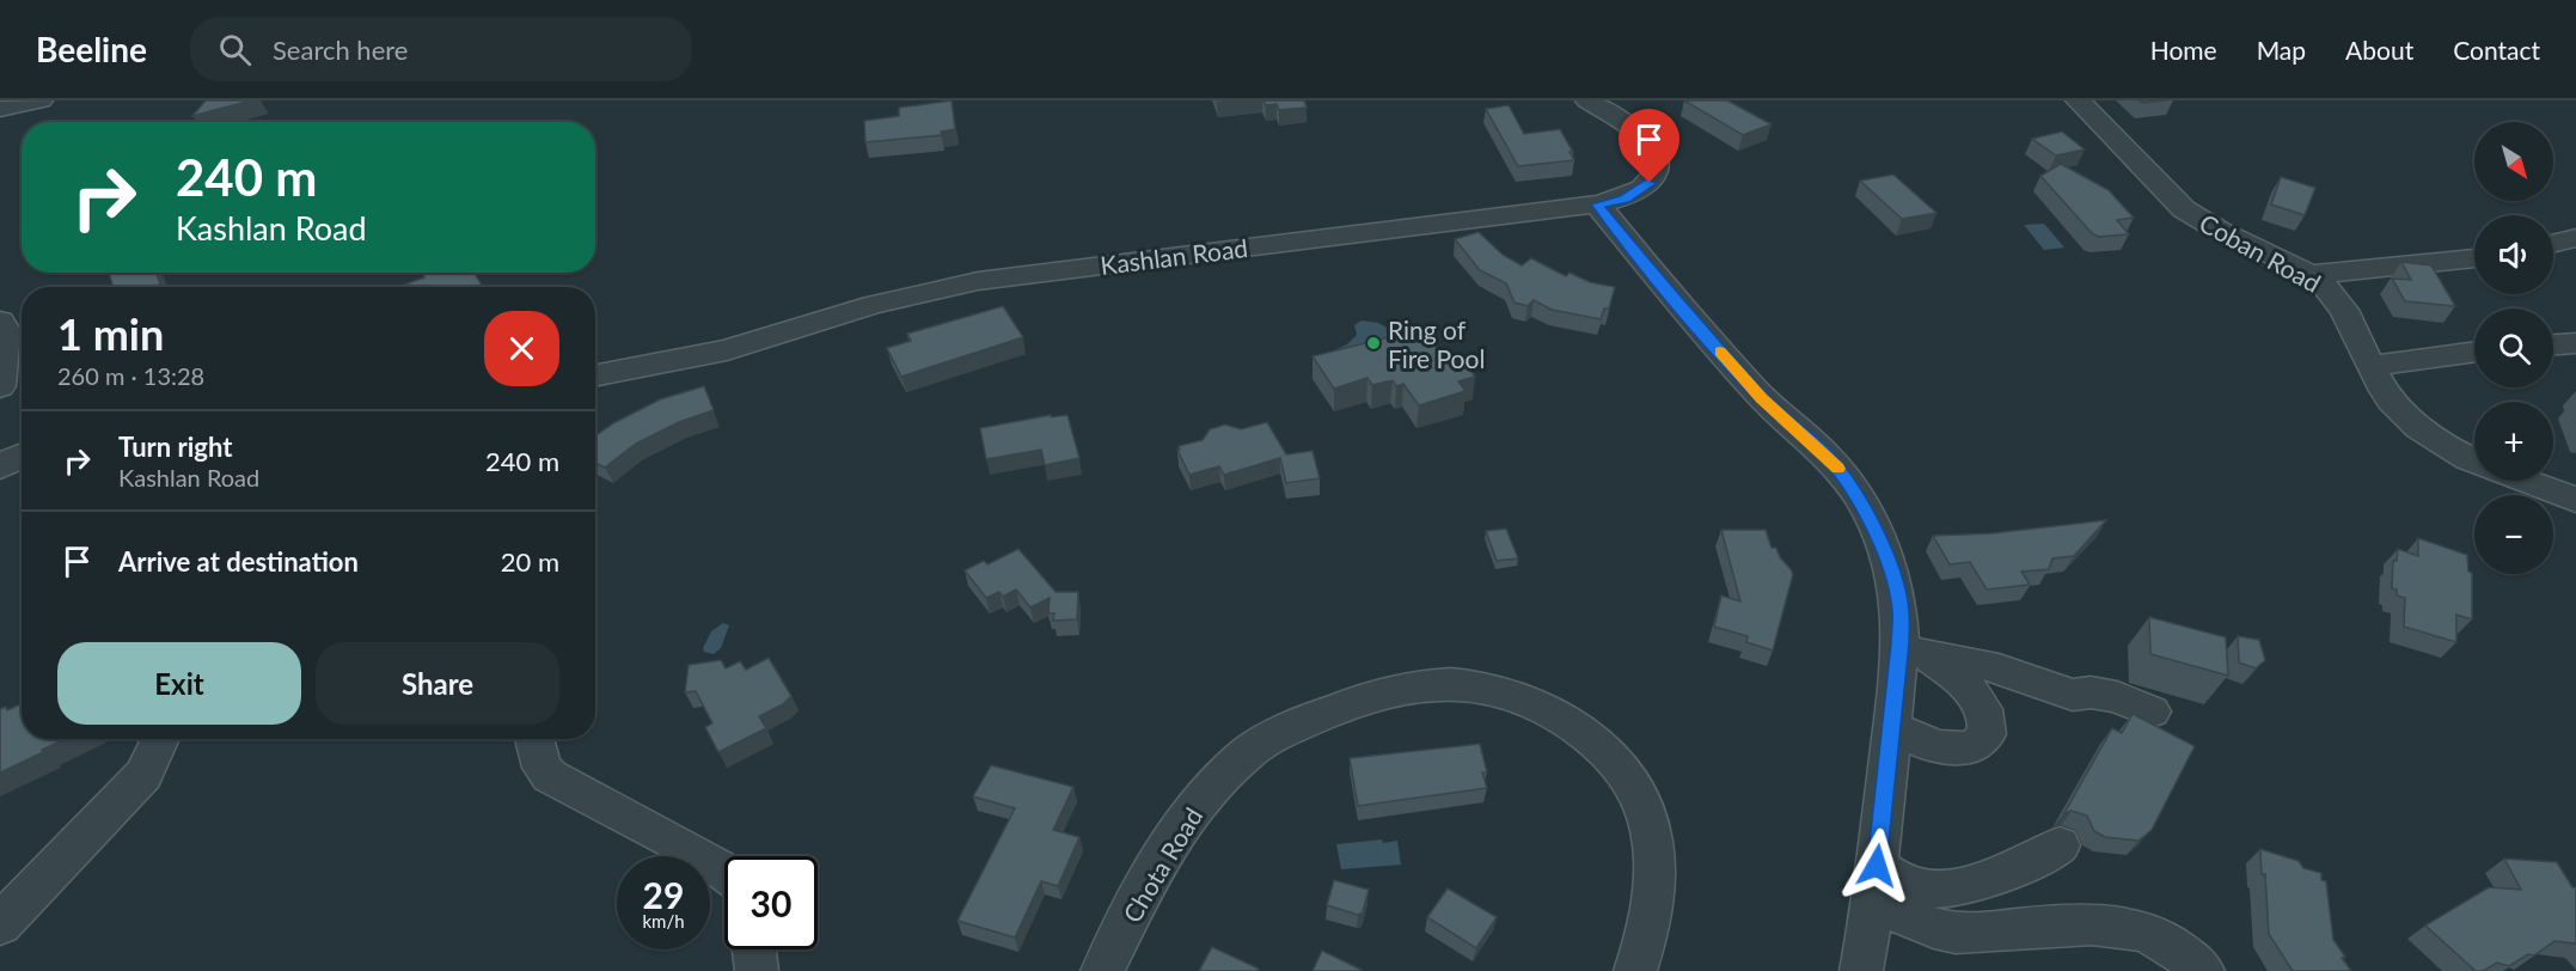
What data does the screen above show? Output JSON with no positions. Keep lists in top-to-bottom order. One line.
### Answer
{"streets":{"street":["Coban Road","Kashlan Road","Chota Road"]},"places":["Ring of Fire Pool"],"north":"bottom right","page":{"header":"Beeline","search":"Search here","nav":["Home","Map","About","Contact"],"map_buttons":["+","−"],"turn":["240 m","Kashlan Road"],"heading":["1 min","260 m · 13:28"],"list":[{"name":"Turn right","note":"Kashlan Road","value":"240 m"},{"name":"Arrive at destination","value":"20 m"}],"buttons":["Exit","Share"],"speed":"29 km/h","limit":"30"}}
